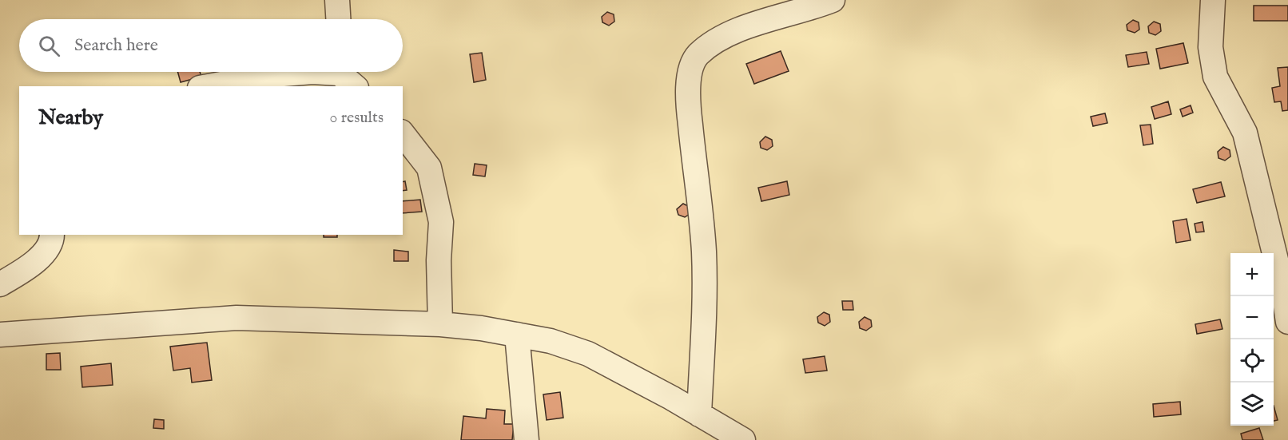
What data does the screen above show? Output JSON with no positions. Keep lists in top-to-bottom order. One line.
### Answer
{"page":{"search":"Search here","heading":["Nearby","0 results"],"map_buttons":["+","−"]}}
